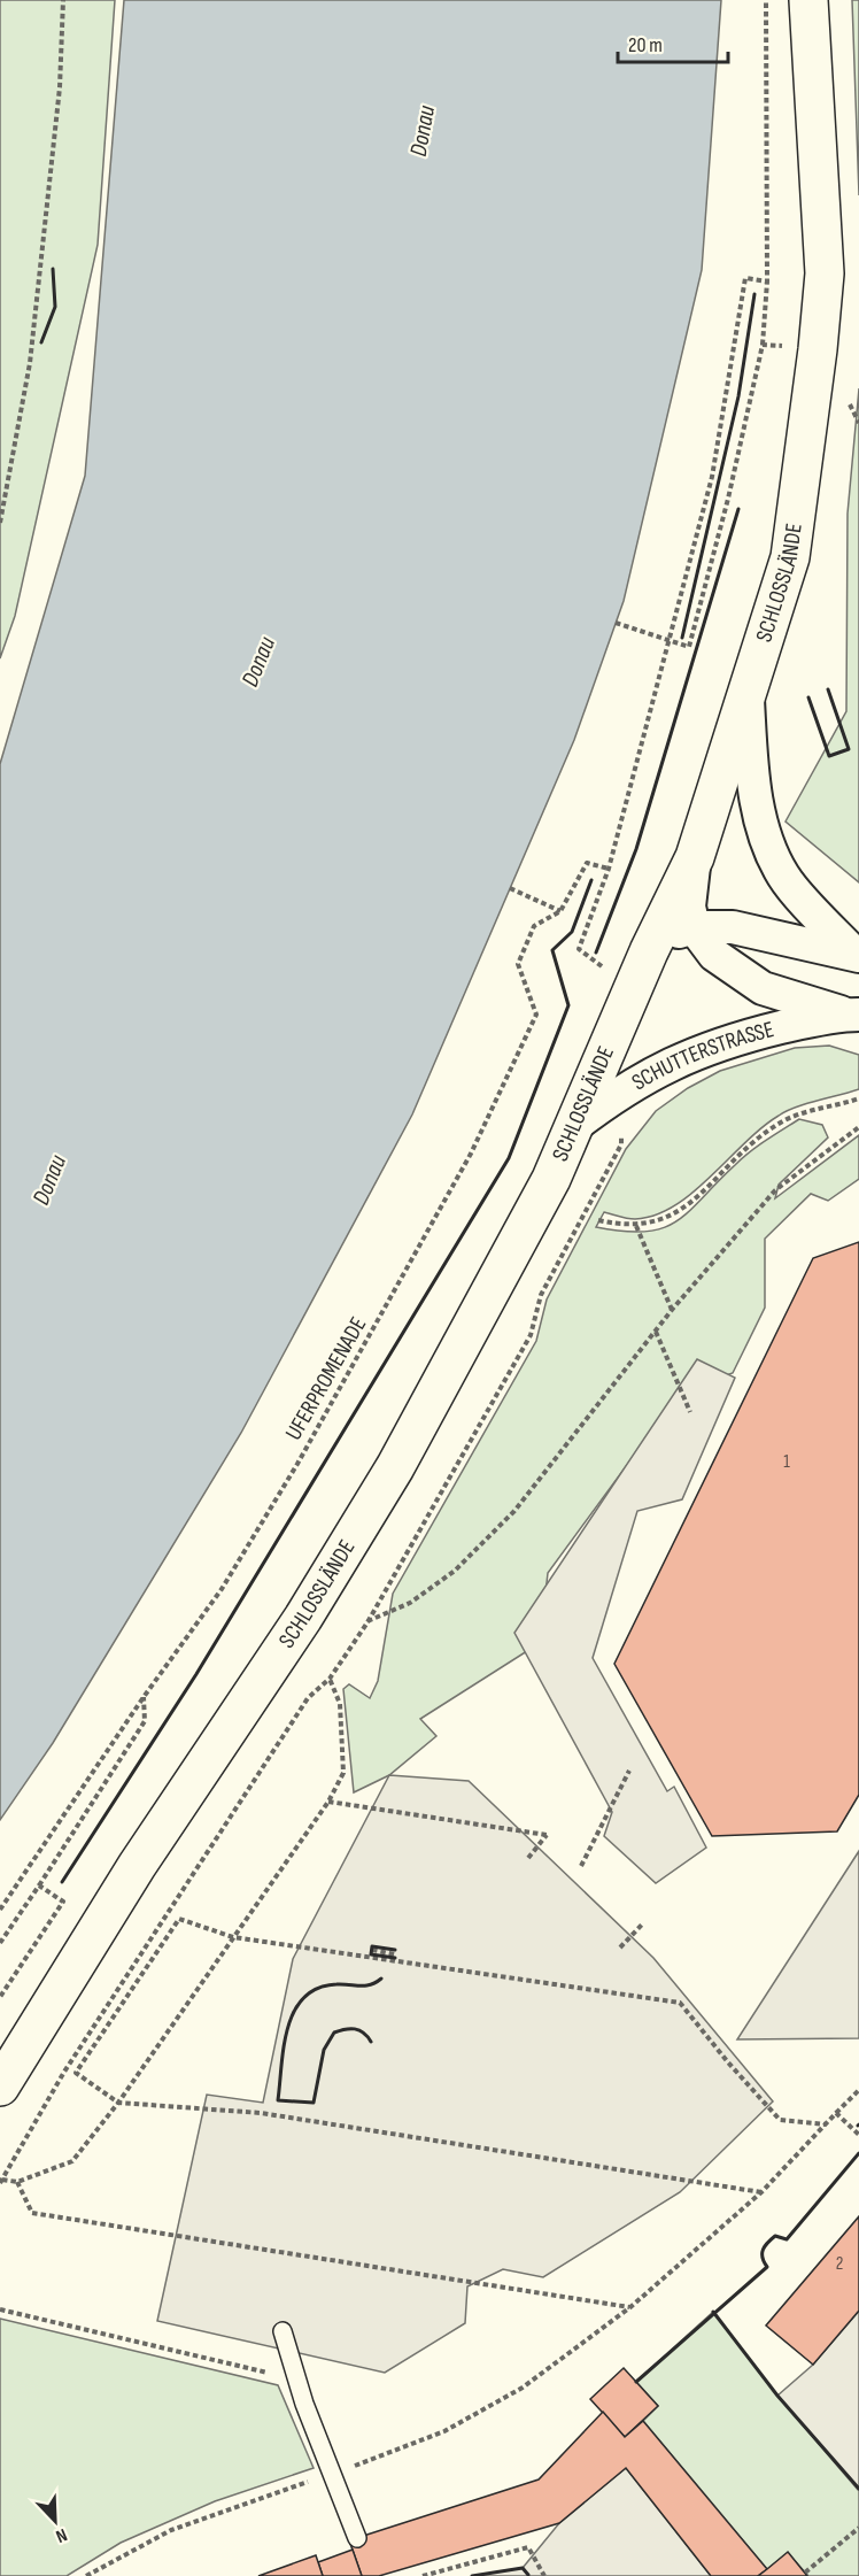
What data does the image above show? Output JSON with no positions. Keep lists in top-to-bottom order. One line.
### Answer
{"streets":{"street":["SCHLOSSLÄNDE","SCHUTTERSTRASSE"],"path":["UFERPROMENADE"]},"crossings":[["SCHLOSSLÄNDE","SCHUTTERSTRASSE"]],"water":["Donau"],"house_numbers":["1","2"],"scale_bar":"20 m","north":"bottom right"}
